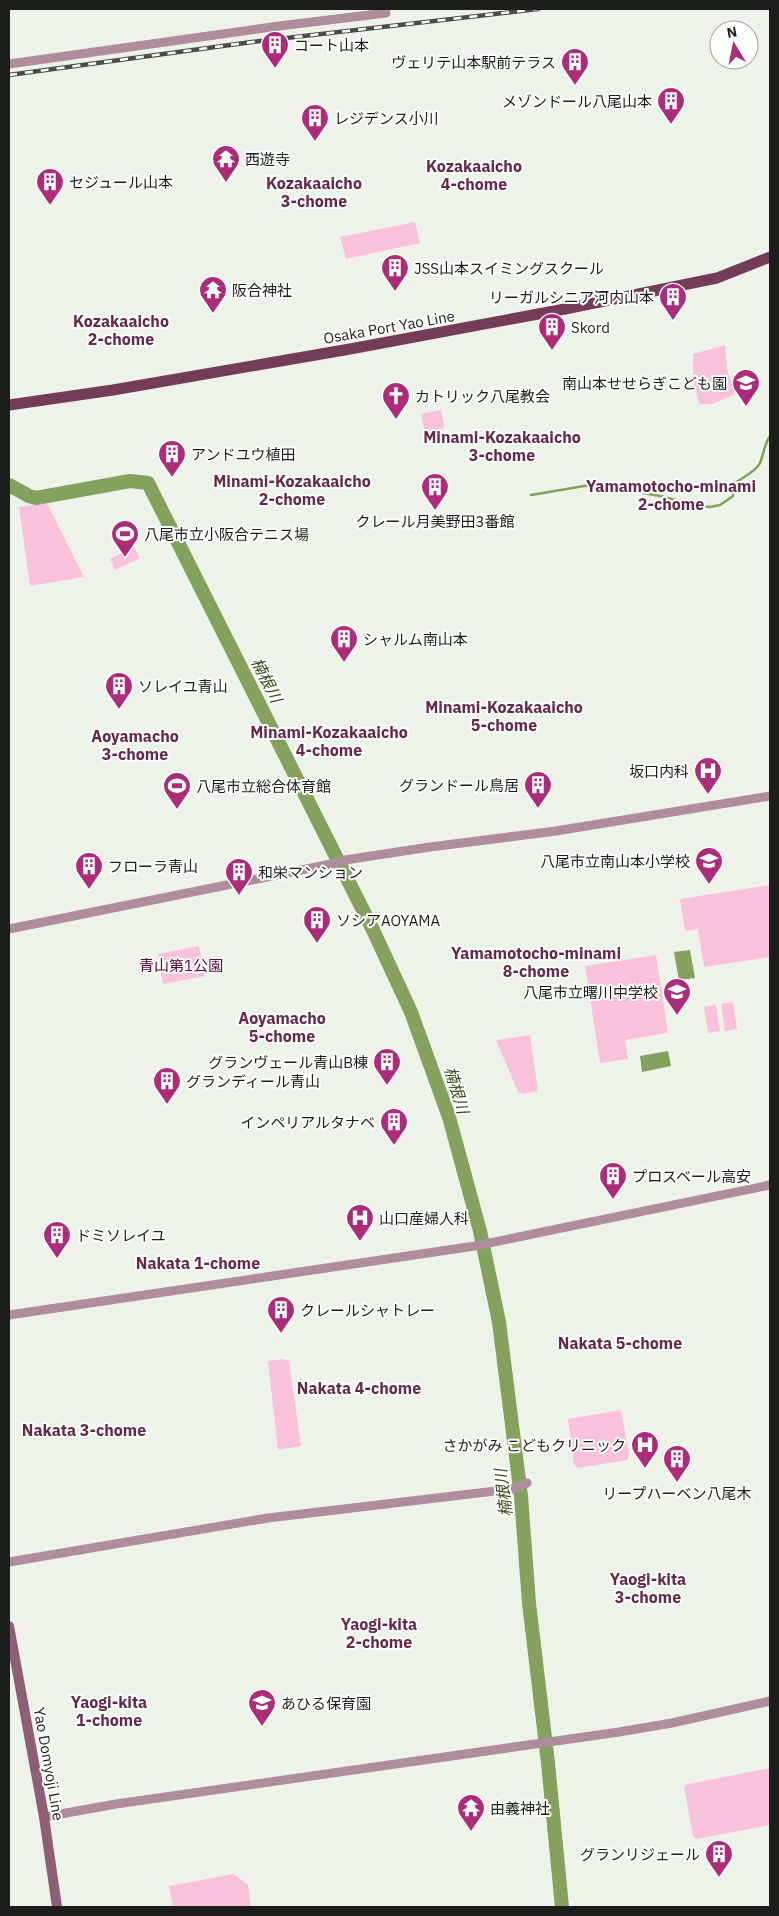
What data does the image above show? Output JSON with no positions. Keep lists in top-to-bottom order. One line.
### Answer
{"streets":{"main road":["Osaka Port Yao Line","Yao Domyoji Line"]},"districts":["Kozakaaicho 4-chome","Kozakaaicho 3-chome","Kozakaaicho 2-chome","Minami-Kozakaaicho 3-chome","Minami-Kozakaaicho 2-chome","Yamamotocho-minami 2-chome","Minami-Kozakaaicho 5-chome","Minami-Kozakaaicho 4-chome","Aoyamacho 3-chome","Yamamotocho-minami 8-chome","Aoyamacho 5-chome","Nakata 1-chome","Nakata 5-chome","Nakata 4-chome","Nakata 3-chome","Yaogi-kita 3-chome","Yaogi-kita 2-chome","Yaogi-kita 1-chome"],"water":["楠根川"],"parks":["青山第1公園"],"places":{"building":["コート山本","ヴェリテ山本駅前テラス","メゾンドール八尾山本","レジデンス小川","セジュール山本","JSS山本スイミングスクール","リーガルシニア河内山本","Skord","アンドユウ植田","クレール月美野田3番館","シャルム南山本","ソレイユ青山","グランドール鳥居","フローラ青山","和栄マンション","ソシアAOYAMA","グランヴェール青山B棟","グランディール青山","インペリアルタナベ","プロスベール高安","ドミソレイユ","クレールシャトレー","リープハーベン八尾木","グランリジェール"],"temple":["西遊寺","阪合神社","由義神社"],"school or university":["南山本せせらぎこども園","八尾市立南山本小学校","八尾市立曙川中学校","あひる保育園"],"church":["カトリック八尾教会"],"sports":["八尾市立小阪合テニス場","八尾市立総合体育館"],"hospital":["坂口内科","山口産婦人科","さかがみ こどもクリニック"]},"north":"top"}
